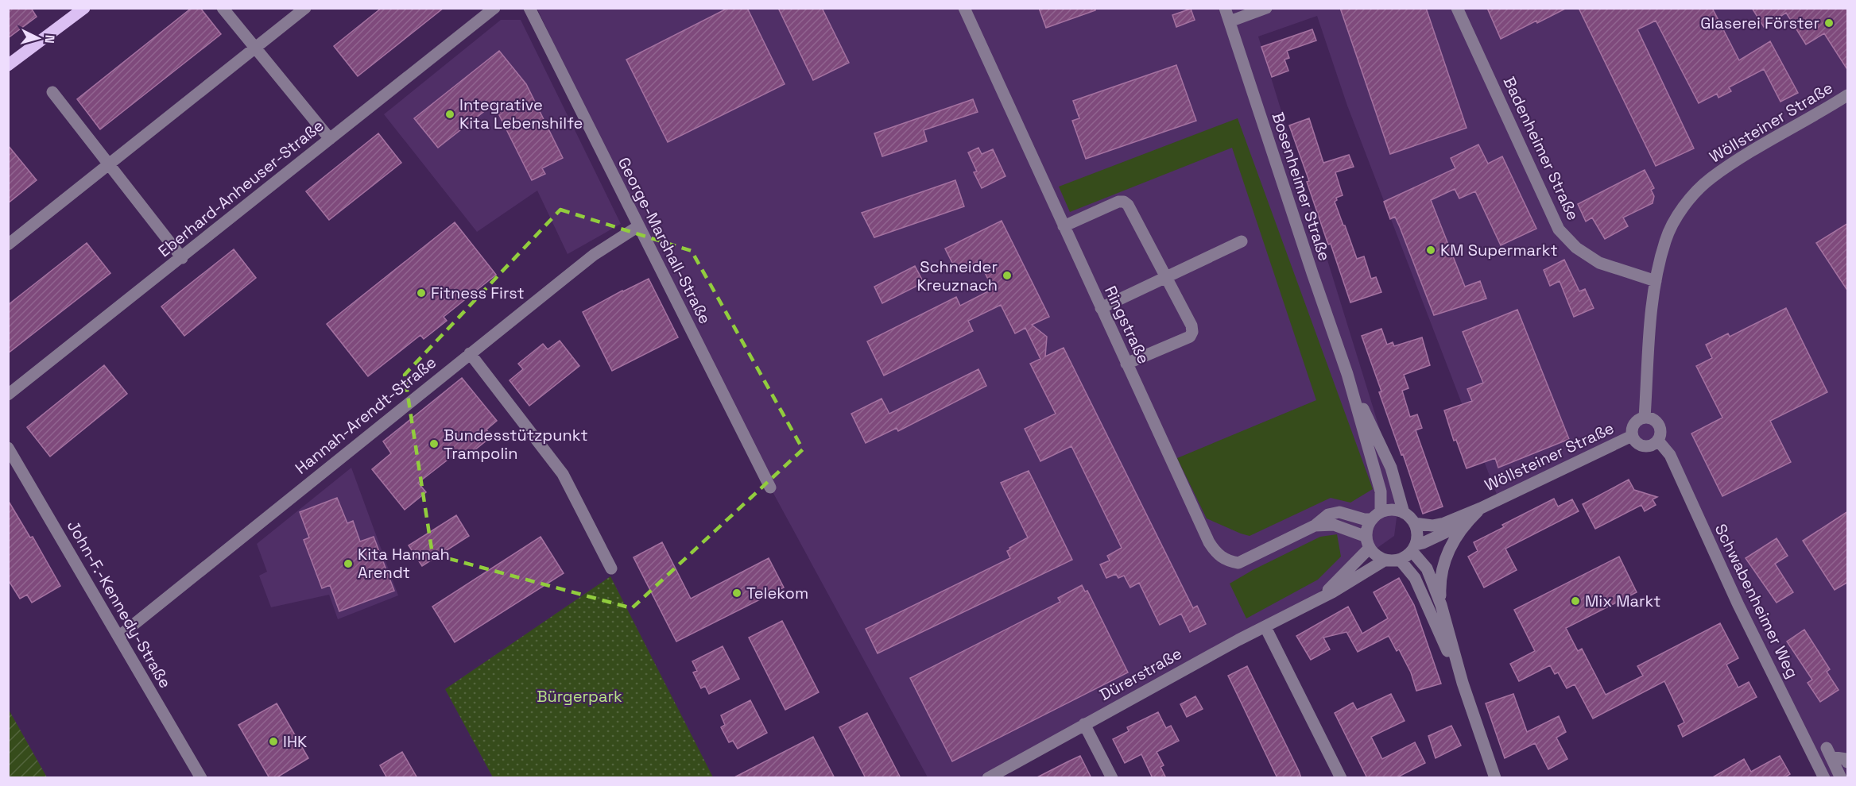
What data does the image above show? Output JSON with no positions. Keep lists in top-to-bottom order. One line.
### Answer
{"streets":{"street":["Wöllsteiner Straße","Badenheimer Straße","Bosenheimer Straße","Eberhard-Anheuser-Straße","George-Marshall-Straße","Ringstraße","Hannah-Arendt-Straße","Schwabenheimer Weg","John-F.-Kennedy-Straße","Dürerstraße"]},"crossings":[["Wöllsteiner Straße","Badenheimer Straße"],["Wöllsteiner Straße","Bosenheimer Straße"],["Wöllsteiner Straße","Ringstraße"],["Wöllsteiner Straße","Schwabenheimer Weg"],["Wöllsteiner Straße","Dürerstraße"],["Bosenheimer Straße","Ringstraße"],["Bosenheimer Straße","Dürerstraße"],["George-Marshall-Straße","Hannah-Arendt-Straße"],["Ringstraße","Dürerstraße"],["Hannah-Arendt-Straße","John-F.-Kennedy-Straße"]],"parks":["Bürgerpark"],"places":["Glaserei Förster","Integrative Kita Lebenshilfe","KM Supermarkt","Schneider Kreuznach","Fitness First","Bundesstützpunkt Trampolin","Kita Hannah Arendt","Telekom","Mix Markt","IHK"],"north":"right"}
